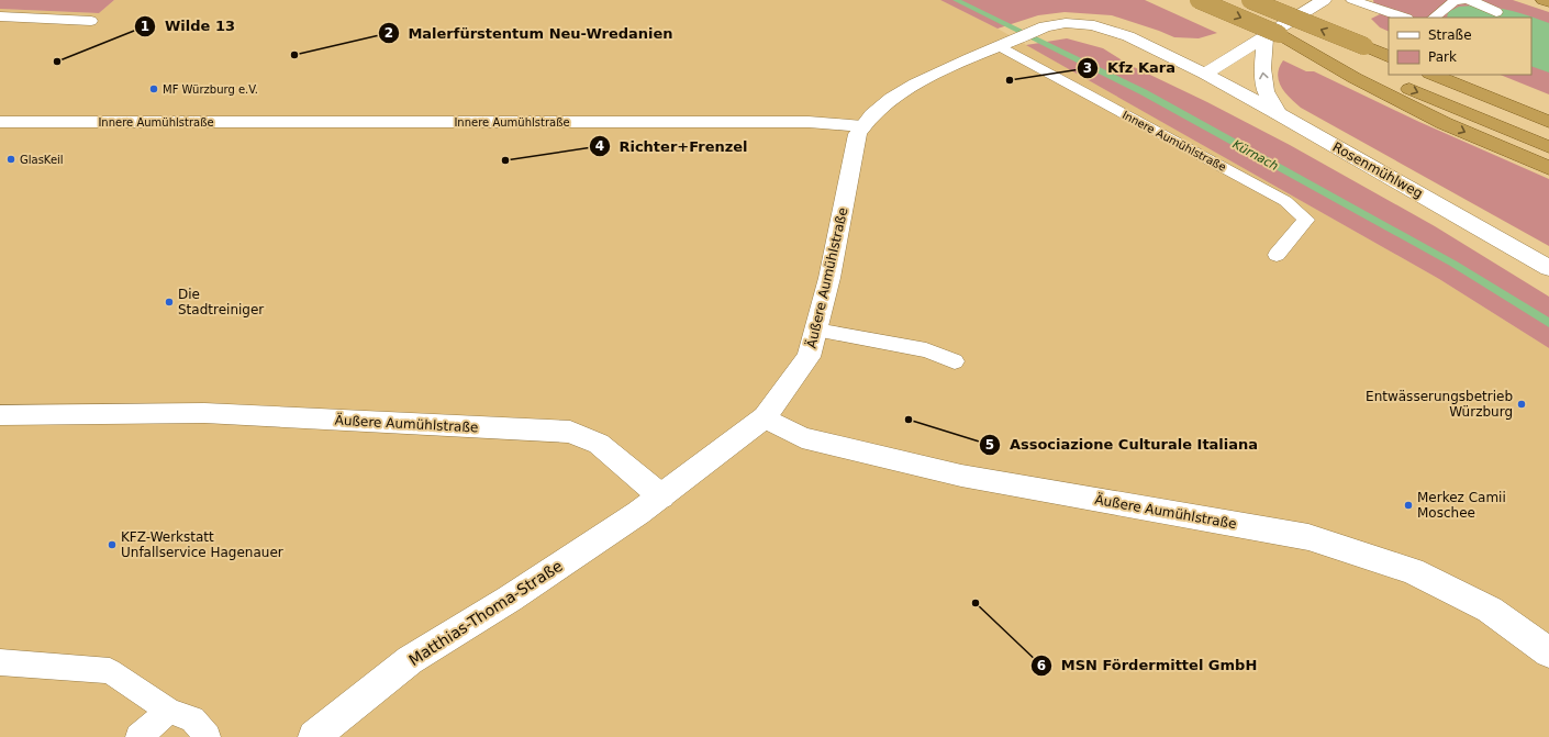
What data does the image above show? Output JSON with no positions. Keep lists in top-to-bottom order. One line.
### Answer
{"streets":{"street":["Innere Aumühlstraße","Rosenmühlweg","Äußere Aumühlstraße","Matthias-Thoma-Straße"]},"crossings":[["Innere Aumühlstraße","Äußere Aumühlstraße"],["Äußere Aumühlstraße","Matthias-Thoma-Straße"]],"water":["Kürnach"],"places":["Malerfürstentum Neu-Wredanien","Wilde 13","Kfz Kara","MF Würzburg e.V.","GlasKeil","Richter+Frenzel","Die Stadtreiniger","Entwässerungsbetrieb Würzburg","Associazione Culturale Italiana","Merkez Camii Moschee","KFZ-Werkstatt Unfallservice Hagenauer","MSN Fördermittel GmbH"],"legend":["Straße","Park"]}
